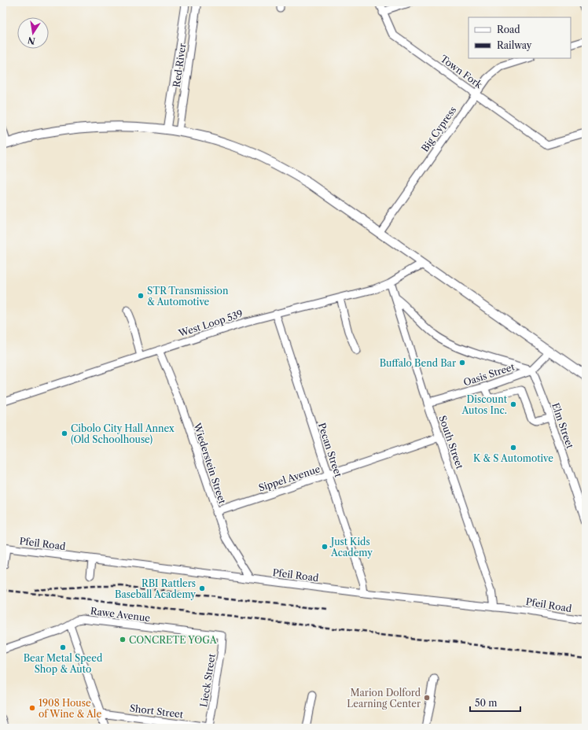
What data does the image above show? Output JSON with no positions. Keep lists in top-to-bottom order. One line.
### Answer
{"streets":{"street":["Red River","Town Fork","Big Cypress","West Loop 539","Oasis Street","Elm Street","South Street","Pecan Street","Wiederstein Street","Sippel Avenue","Pfeil Road","Rawe Avenue","Lieck Street","Short Street"]},"crossings":[["Town Fork","Big Cypress"],["West Loop 539","South Street"],["West Loop 539","Pecan Street"],["West Loop 539","Wiederstein Street"],["Oasis Street","Elm Street"],["Oasis Street","South Street"],["South Street","Sippel Avenue"],["South Street","Pfeil Road"],["Pecan Street","Sippel Avenue"],["Pecan Street","Pfeil Road"],["Wiederstein Street","Sippel Avenue"],["Wiederstein Street","Pfeil Road"],["Rawe Avenue","Lieck Street"],["Lieck Street","Short Street"]],"places":["STR Transmission & Automotive","Buffalo Bend Bar","Discount Autos Inc.","Cibolo City Hall Annex (Old Schoolhouse)","K & S Automotive","Just Kids Academy","RBI Rattlers Baseball Academy","CONCRETE YOGA","Bear Metal Speed Shop & Auto","Marion Dolford Learning Center","1908 House of Wine & Ale"],"legend":["Road","Railway"],"scale_bar":"50 m","north":"bottom"}
